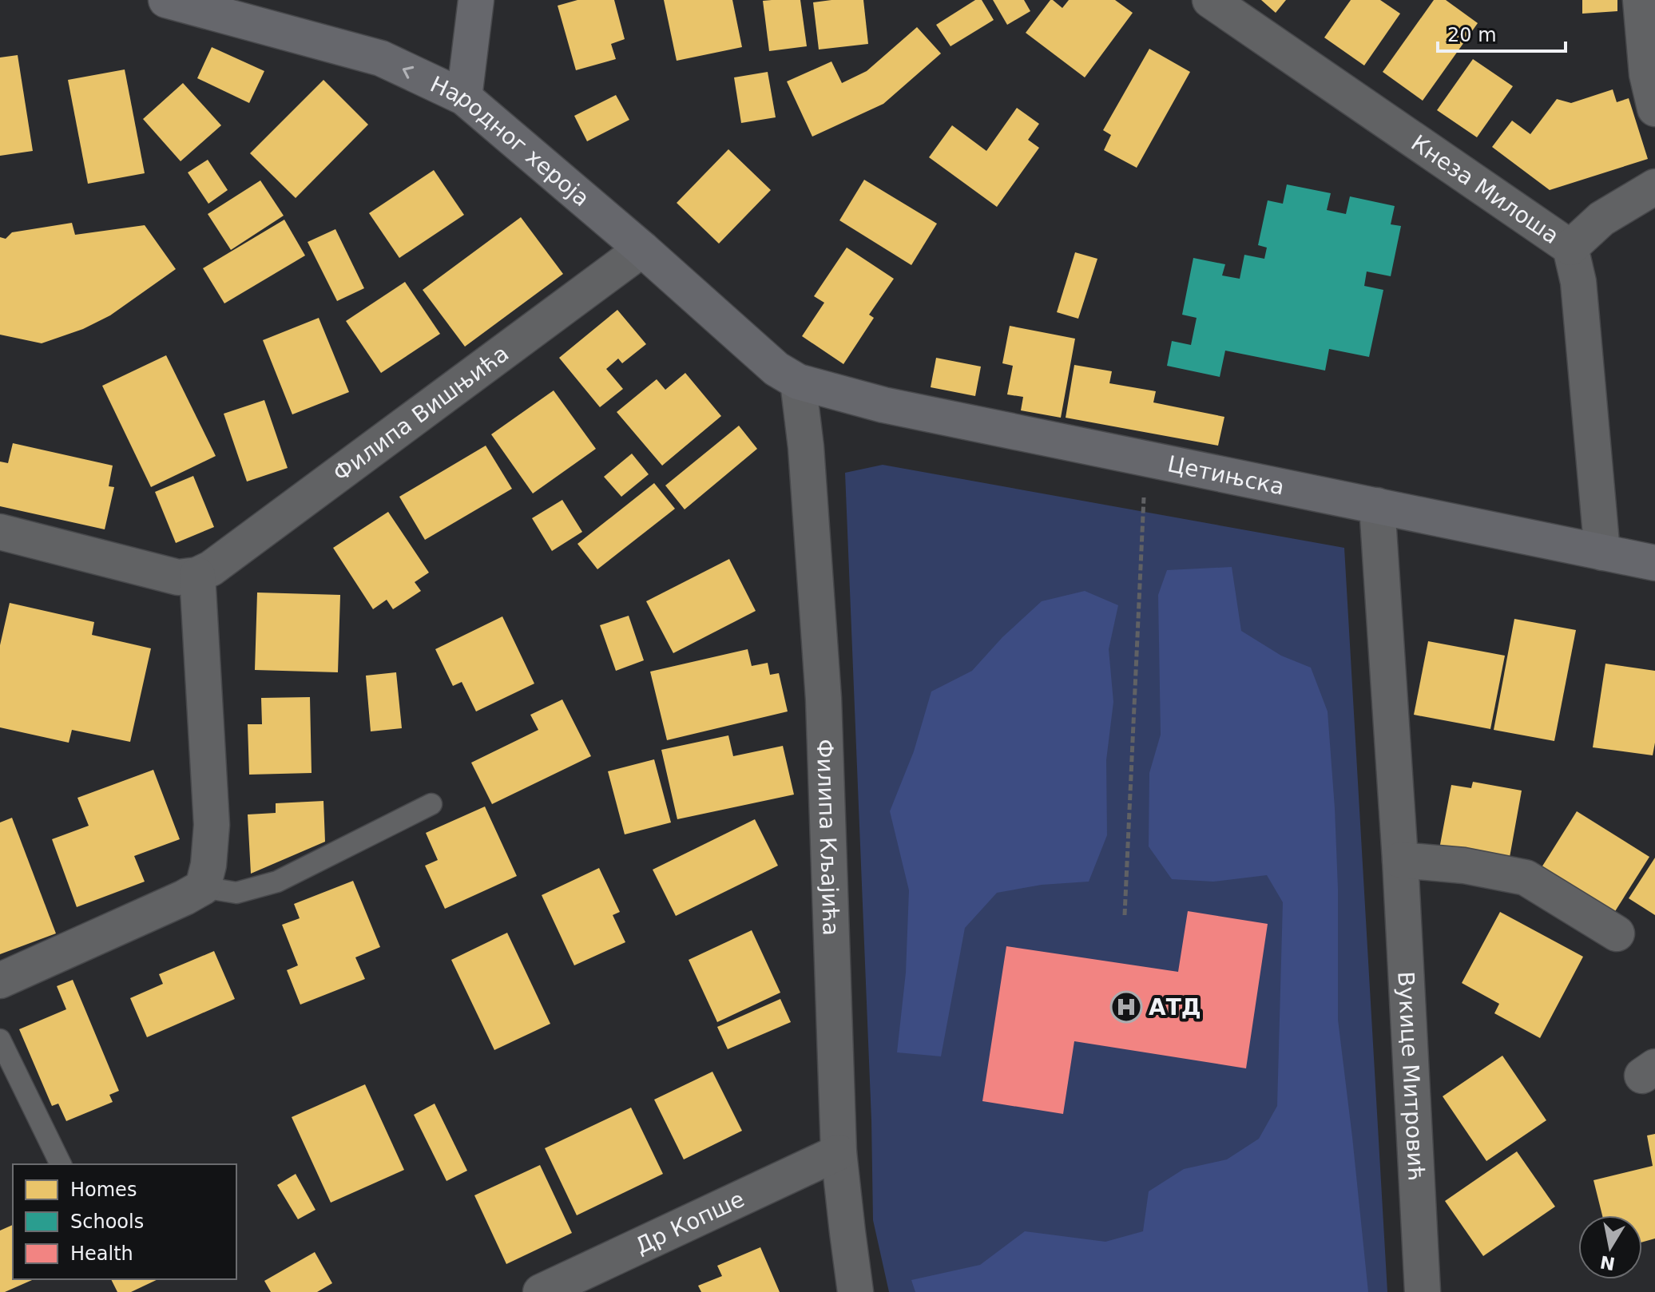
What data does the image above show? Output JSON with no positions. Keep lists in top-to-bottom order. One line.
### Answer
{"streets":{"street":["Народног хероја","Кнеза Милоша","Филипа Вишњића","Цетињска","Филипа Кљајића","Вукице Митровић","Др Копше"]},"crossings":[["Народног хероја","Филипа Вишњића"],["Народног хероја","Цетињска"],["Народног хероја","Филипа Кљајића"],["Кнеза Милоша","Цетињска"],["Цетињска","Филипа Кљајића"],["Цетињска","Вукице Митровић"],["Филипа Кљајића","Др Копше"]],"one_way":["Народног хероја"],"places":{"hospital":["АТД"]},"legend":["Homes","Schools","Health"],"scale_bar":"20 m","north":"bottom"}
